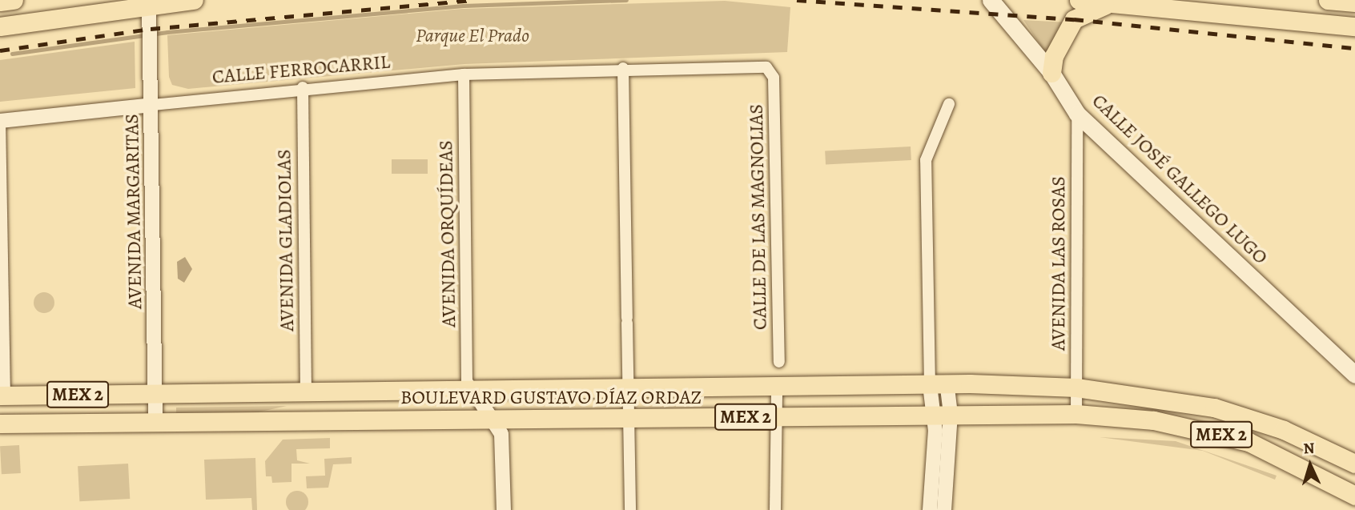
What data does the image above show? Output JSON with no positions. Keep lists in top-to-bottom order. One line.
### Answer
{"streets":{"main road":["CALLE JOSÉ GALLEGO LUGO","MEX 2","BOULEVARD GUSTAVO DÍAZ ORDAZ"],"street":["CALLE FERROCARRIL","AVENIDA MARGARITAS","CALLE DE LAS MAGNOLIAS","AVENIDA ORQUÍDEAS","AVENIDA GLADIOLAS","AVENIDA LAS ROSAS"]},"crossings":[["CALLE FERROCARRIL","AVENIDA MARGARITAS"],["CALLE FERROCARRIL","CALLE DE LAS MAGNOLIAS"],["CALLE FERROCARRIL","AVENIDA ORQUÍDEAS"],["CALLE FERROCARRIL","AVENIDA GLADIOLAS"],["CALLE JOSÉ GALLEGO LUGO","AVENIDA LAS ROSAS"],["AVENIDA MARGARITAS","BOULEVARD GUSTAVO DÍAZ ORDAZ"],["AVENIDA ORQUÍDEAS","BOULEVARD GUSTAVO DÍAZ ORDAZ"],["AVENIDA GLADIOLAS","BOULEVARD GUSTAVO DÍAZ ORDAZ"],["AVENIDA LAS ROSAS","BOULEVARD GUSTAVO DÍAZ ORDAZ"]],"parks":["Parque El Prado"],"north":"top"}
